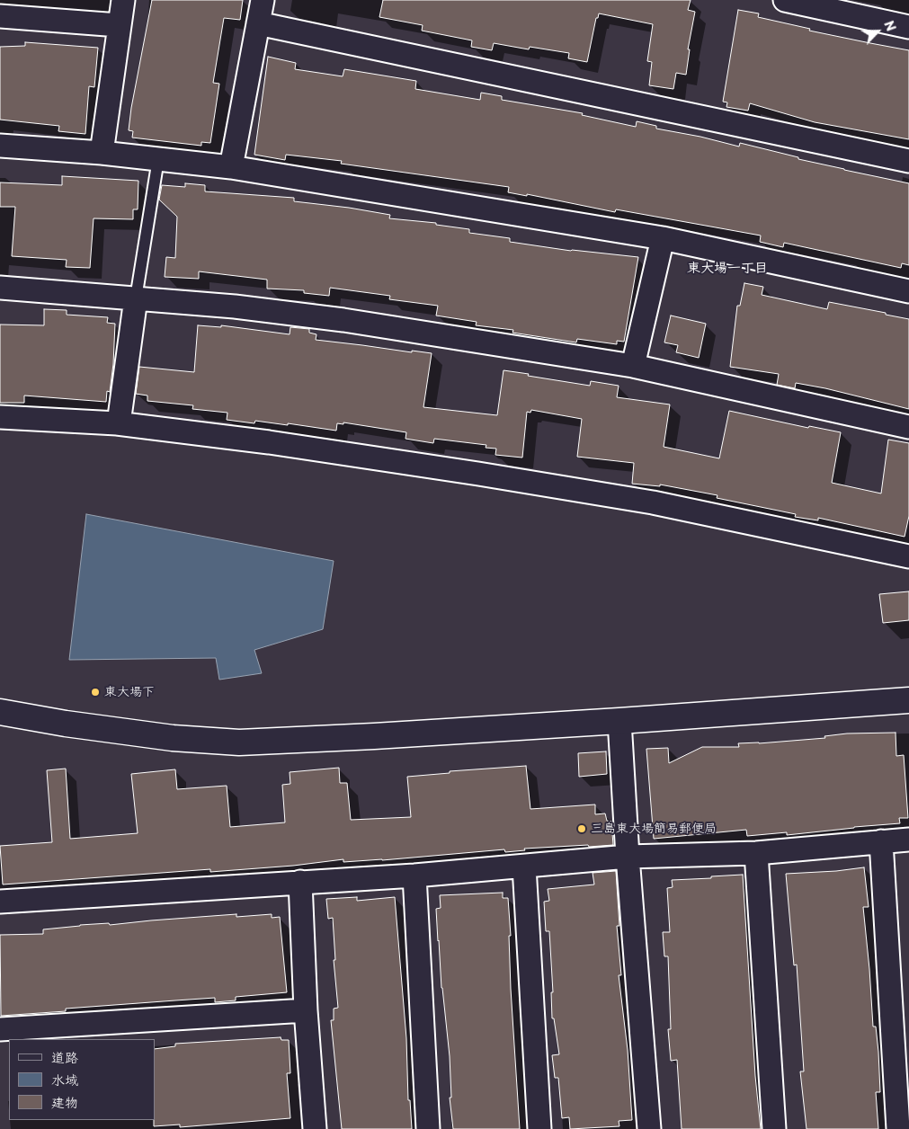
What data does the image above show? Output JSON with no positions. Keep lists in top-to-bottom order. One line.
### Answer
{"districts":["東大場一丁目"],"places":["東大場下","三島東大場簡易郵便局"],"legend":["道路","水域","建物"],"north":"top right"}
